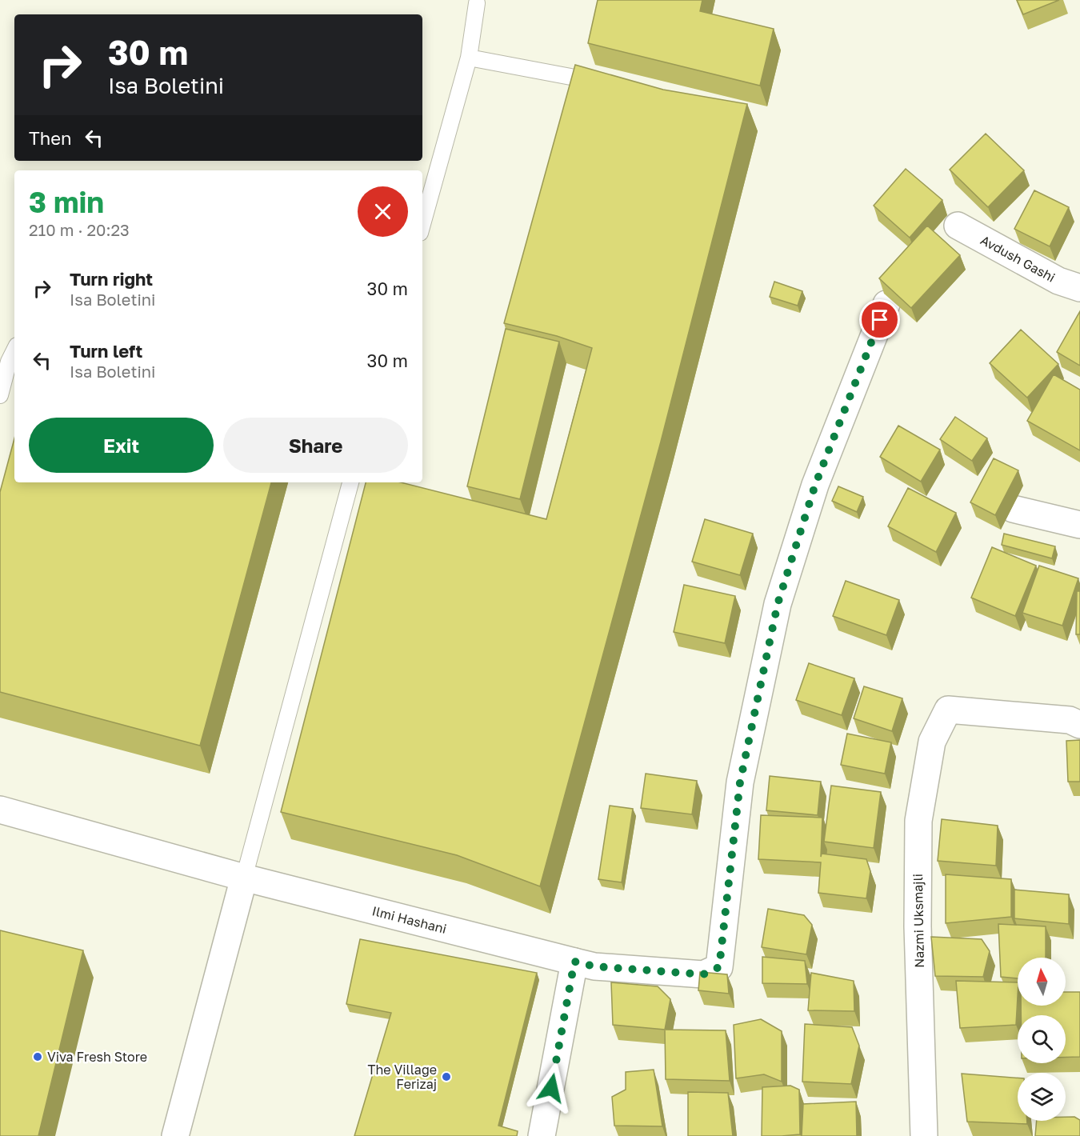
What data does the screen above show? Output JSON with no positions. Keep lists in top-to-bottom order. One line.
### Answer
{"streets":{"street":["Avdush Gashi","Ilmi Hashani","Nazmi Uksmajli"]},"places":["Viva Fresh Store","The Village Ferizaj"],"north":"top","page":{"turn":["30 m","Isa Boletini"],"then":"Then","heading":["3 min","210 m · 20:23"],"list":[{"name":"Turn right","note":"Isa Boletini","value":"30 m"},{"name":"Turn left","note":"Isa Boletini","value":"30 m"}],"buttons":["Exit","Share"]}}
